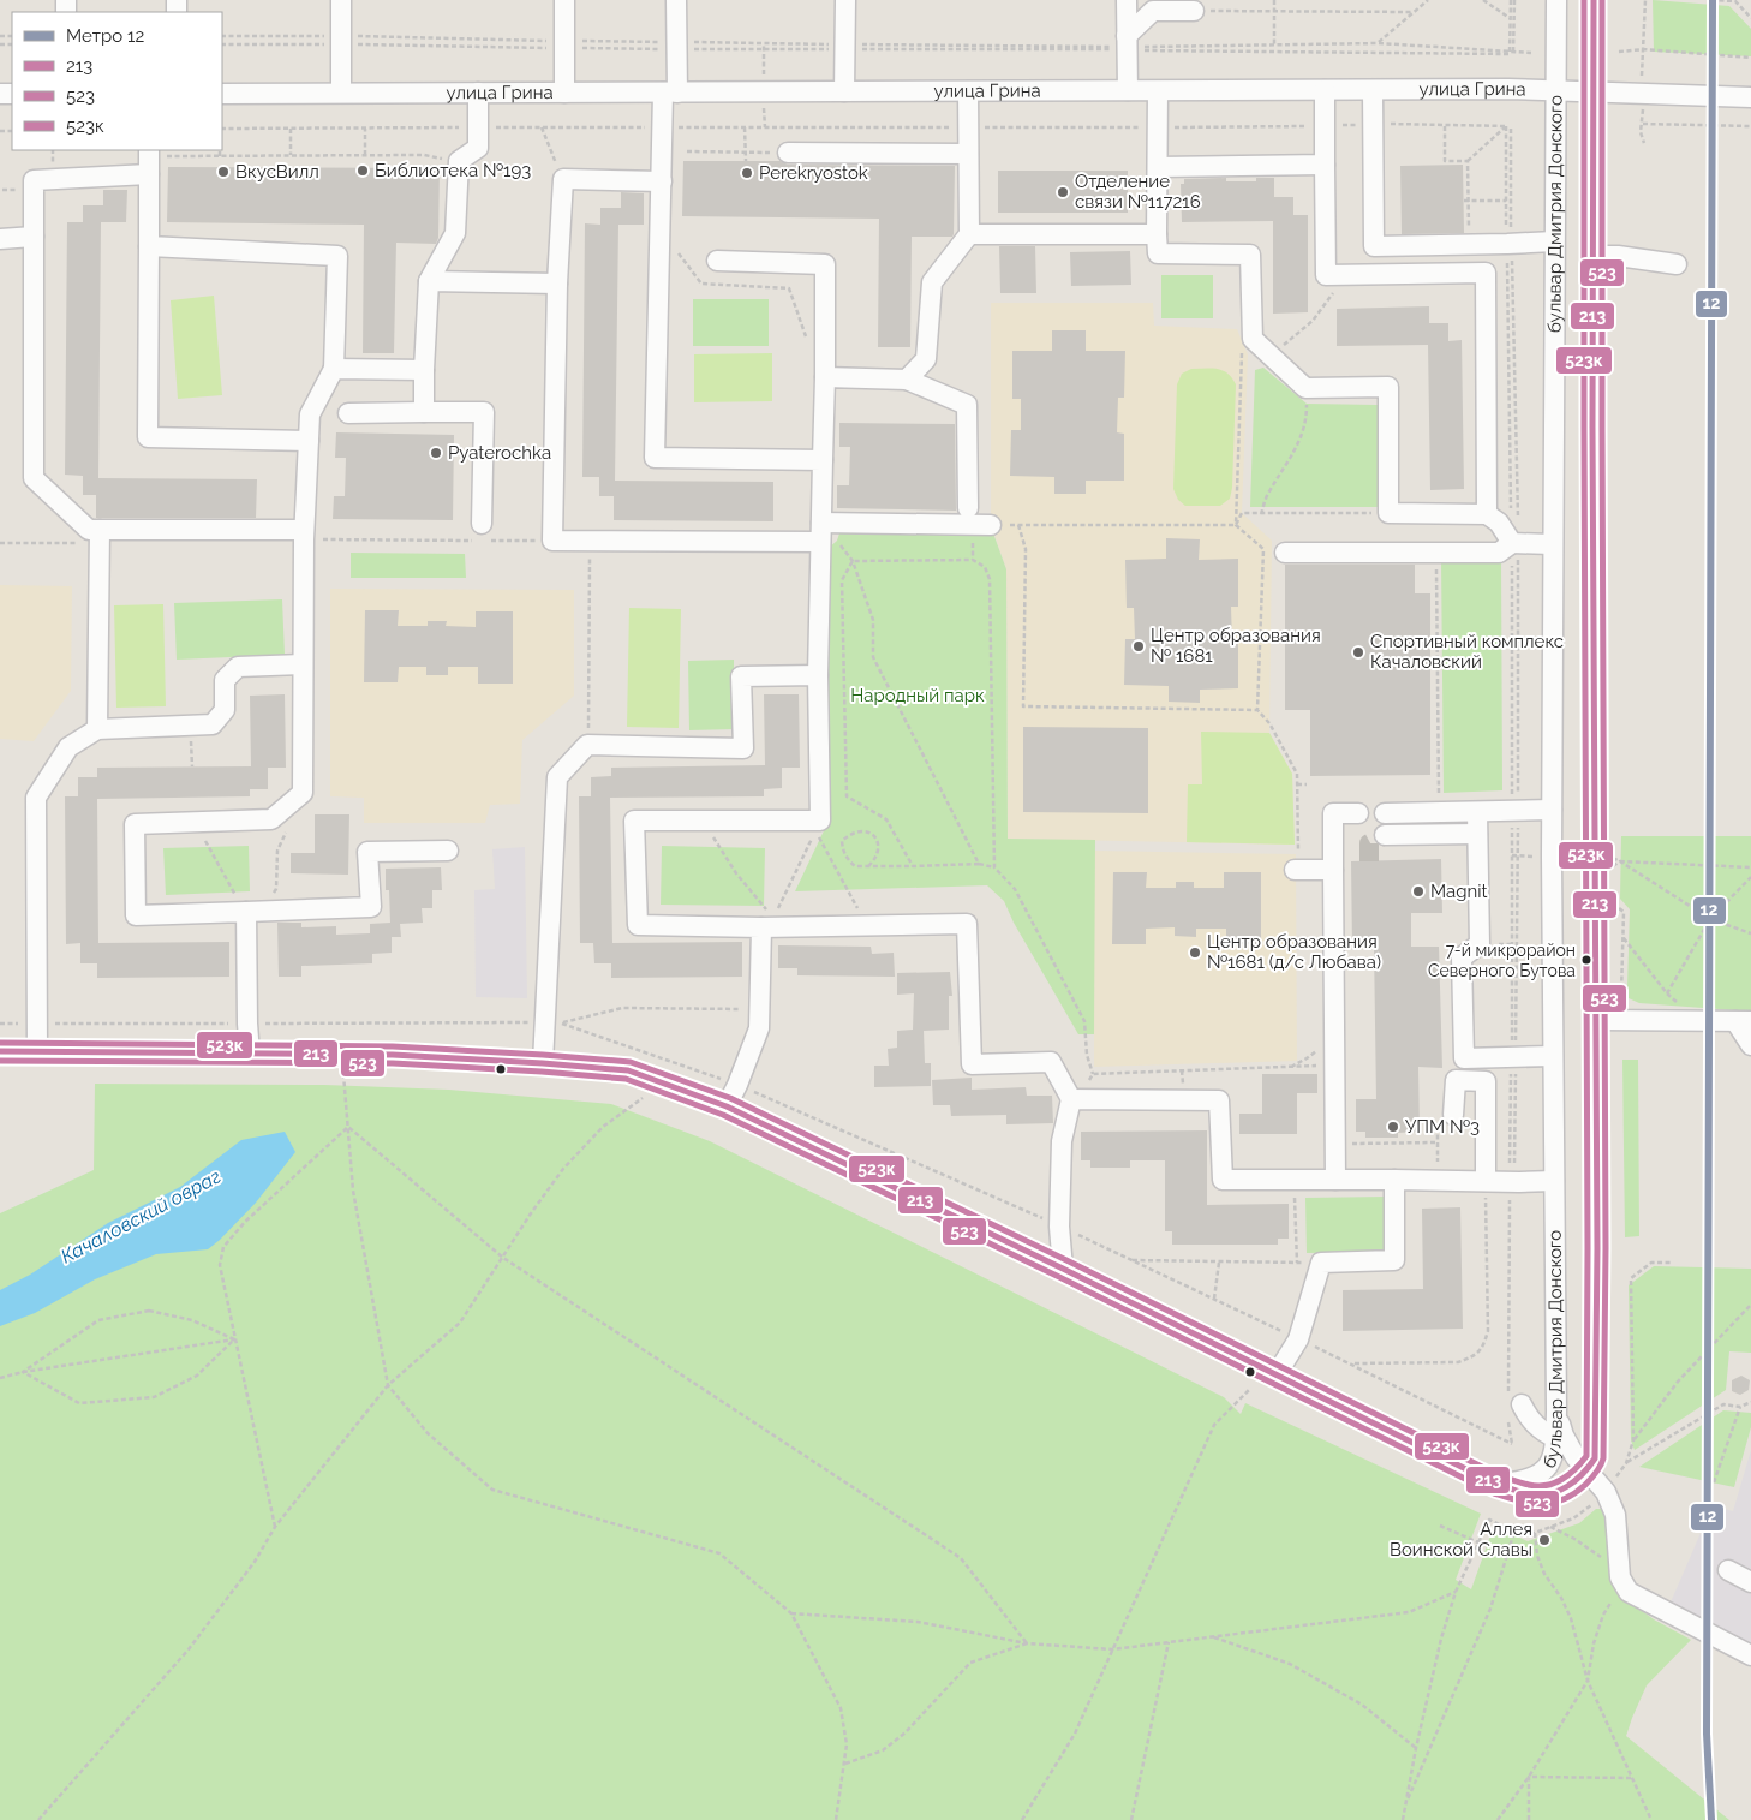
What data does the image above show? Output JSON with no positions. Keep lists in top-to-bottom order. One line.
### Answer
{"streets":{"street":["улица Грина","бульвар Дмитрия Донского"]},"crossings":[["улица Грина","бульвар Дмитрия Донского"]],"water":["Качаловский овраг"],"parks":["Народный парк"],"places":["Библиотека №193","ВкусВилл","Perekryostok","Отделение связи №117216","Pyaterochka","Центр образования № 1681","Спортивный комплекс Качаловский","Magnit","Центр образования №1681 (д/с Любава)","7-й микрорайон Северного Бутова","УПМ №3","Аллея Воинской Славы"],"lines":["metro line 12","transit line 213","transit line 523","transit line 523к"],"legend":["Метро 12","213","523","523к"]}
